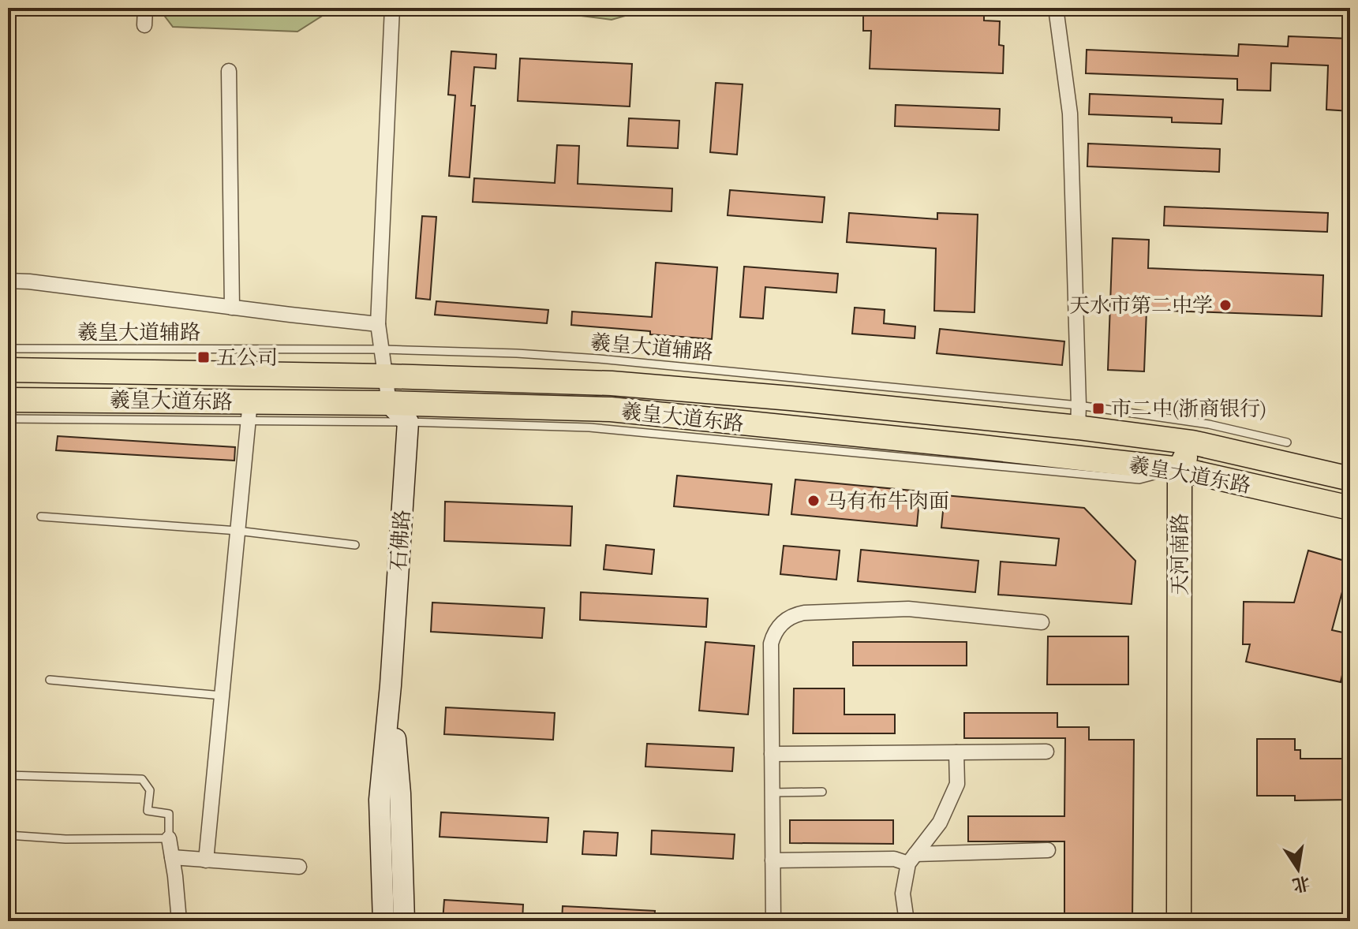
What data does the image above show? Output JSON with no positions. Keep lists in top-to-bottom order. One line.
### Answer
{"streets":{"main road":["羲皇大道东路","天河南路"],"street":["石佛路"],"lane":["羲皇大道辅路"]},"crossings":[["羲皇大道辅路","羲皇大道东路"],["羲皇大道东路","天河南路"]],"places":{"other":["天水市第二中学","马有布牛肉面"],"transit":["五公司","市二中(浙商银行)"]},"north":"bottom"}
